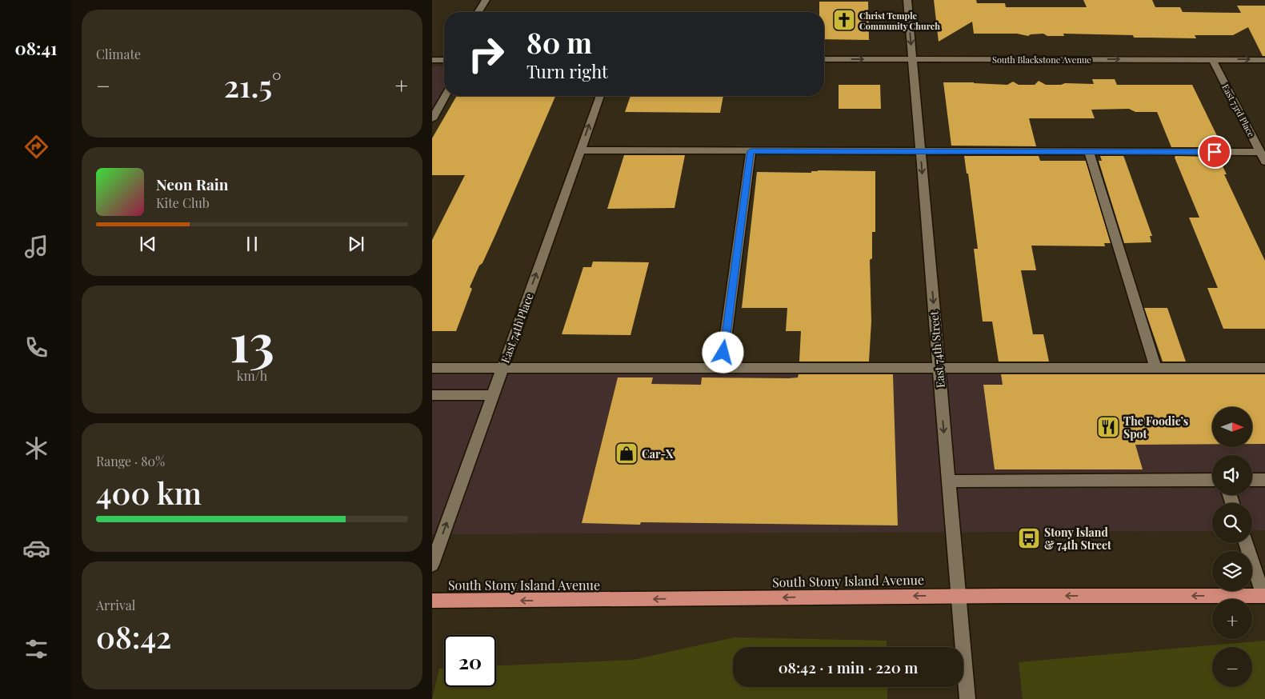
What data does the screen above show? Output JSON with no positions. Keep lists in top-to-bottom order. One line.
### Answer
{"streets":{"highway":["South Stony Island Avenue"],"street":["South Blackstone Avenue","East 73rd Place","East 74th Place","East 74th Street"]},"crossings":[["South Blackstone Avenue","East 73rd Place"],["South Blackstone Avenue","East 74th Street"],["East 74th Street","South Stony Island Avenue"]],"one_way":["East 74th Place","East 74th Street","South Stony Island Avenue"],"places":{"church":["Christ Temple Community Church"],"restaurant":["The Foodie’s Spot"],"shop":["Car-X"],"bus stop":["Stony Island & 74th Street"]},"north":"right","page":{"tabs":"08:41","tile":["Climate",["13","km/h"],["Range · 80%","400 km"],["Arrival","08:42"]],"turn":["80 m","Turn right"],"heat":["−","21.5°","+"],"song":["Neon Rain","Kite Club"],"map_buttons":["+","−"],"limit":"20","trip":"08:42 · 1 min · 220 m"}}
